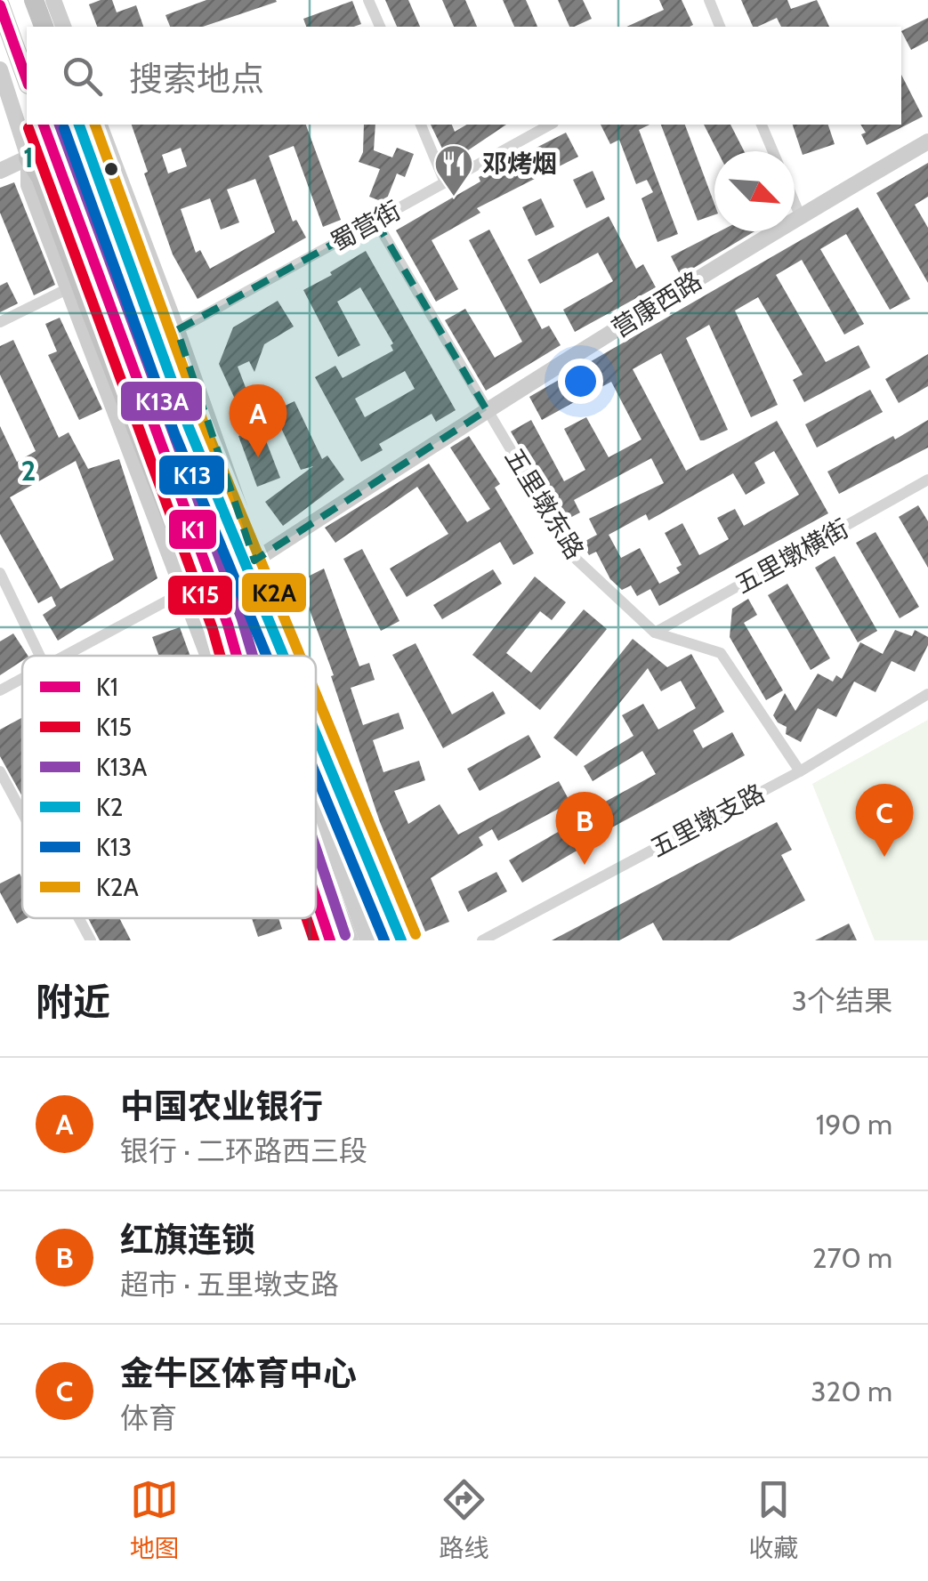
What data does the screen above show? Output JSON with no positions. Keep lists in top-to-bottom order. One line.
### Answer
{"streets":{"main road":["营康西路"],"street":["蜀营街","五里墩东路","五里墩横街","五里墩支路"]},"crossings":[["蜀营街","五里墩东路"],["营康西路","五里墩东路"],["五里墩东路","五里墩横街"],["五里墩东路","五里墩支路"]],"places":{"restaurant":["邓烤烟"]},"lines":["transit line K1","transit line K13A","transit line K2","transit line K2A","transit line K15","transit line K13"],"legend":["K1","K15","K13A","K2","K13","K2A"],"north":"bottom right","page":{"search":"搜索地点","pins":["A","C","B"],"heading":["附近","3个结果"],"list":[{"mark":"A","name":"中国农业银行","note":"银行 · 二环路西三段","value":"190 m"},{"mark":"B","name":"红旗连锁","note":"超市 · 五里墩支路","value":"270 m"},{"mark":"C","name":"金牛区体育中心","note":"体育","value":"320 m"}],"nav":["地图","路线","收藏"]},"grid":{"rows":["1","2"]}}
